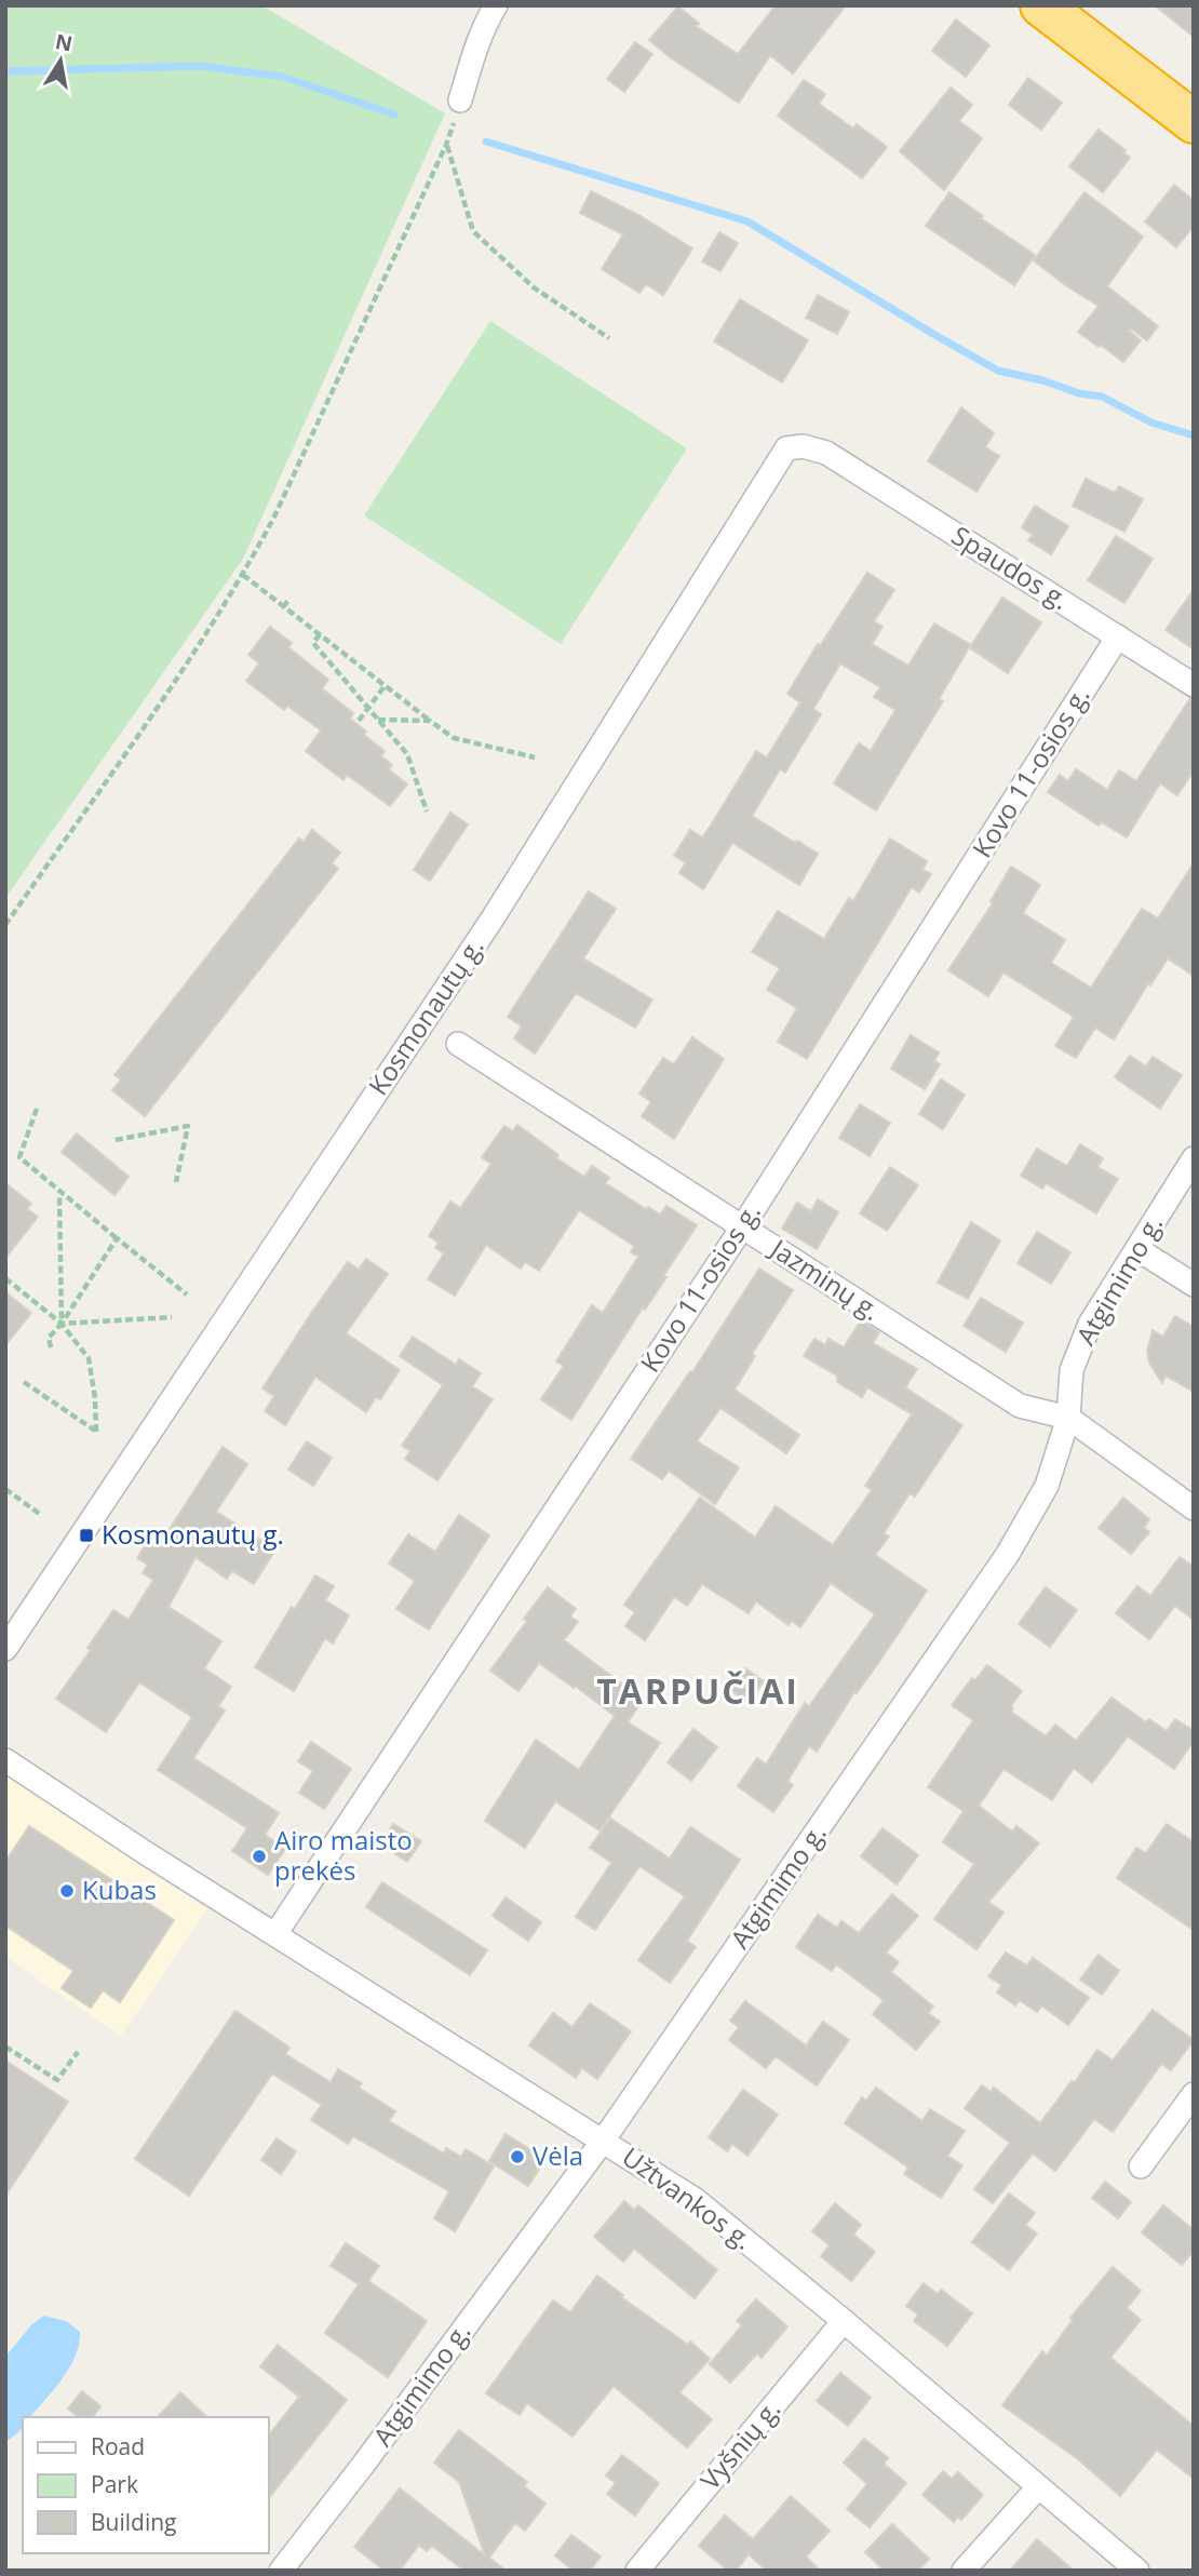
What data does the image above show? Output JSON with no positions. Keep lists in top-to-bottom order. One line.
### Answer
{"streets":{"street":["Spaudos g.","Kovo 11-osios g.","Kosmonautų g.","Jazminų g.","Atgimimo g.","Užtvankos g.","Vyšnių g."]},"crossings":[["Spaudos g.","Kovo 11-osios g."],["Spaudos g.","Kosmonautų g."],["Kovo 11-osios g.","Jazminų g."],["Kovo 11-osios g.","Užtvankos g."],["Jazminų g.","Atgimimo g."],["Atgimimo g.","Užtvankos g."],["Užtvankos g.","Vyšnių g."]],"districts":["TARPUČIAI"],"places":{"transit":["Kosmonautų g."],"other":["Airo maisto prekės","Kubas","Vėla"]},"legend":["Road","Park","Building"],"north":"top"}
